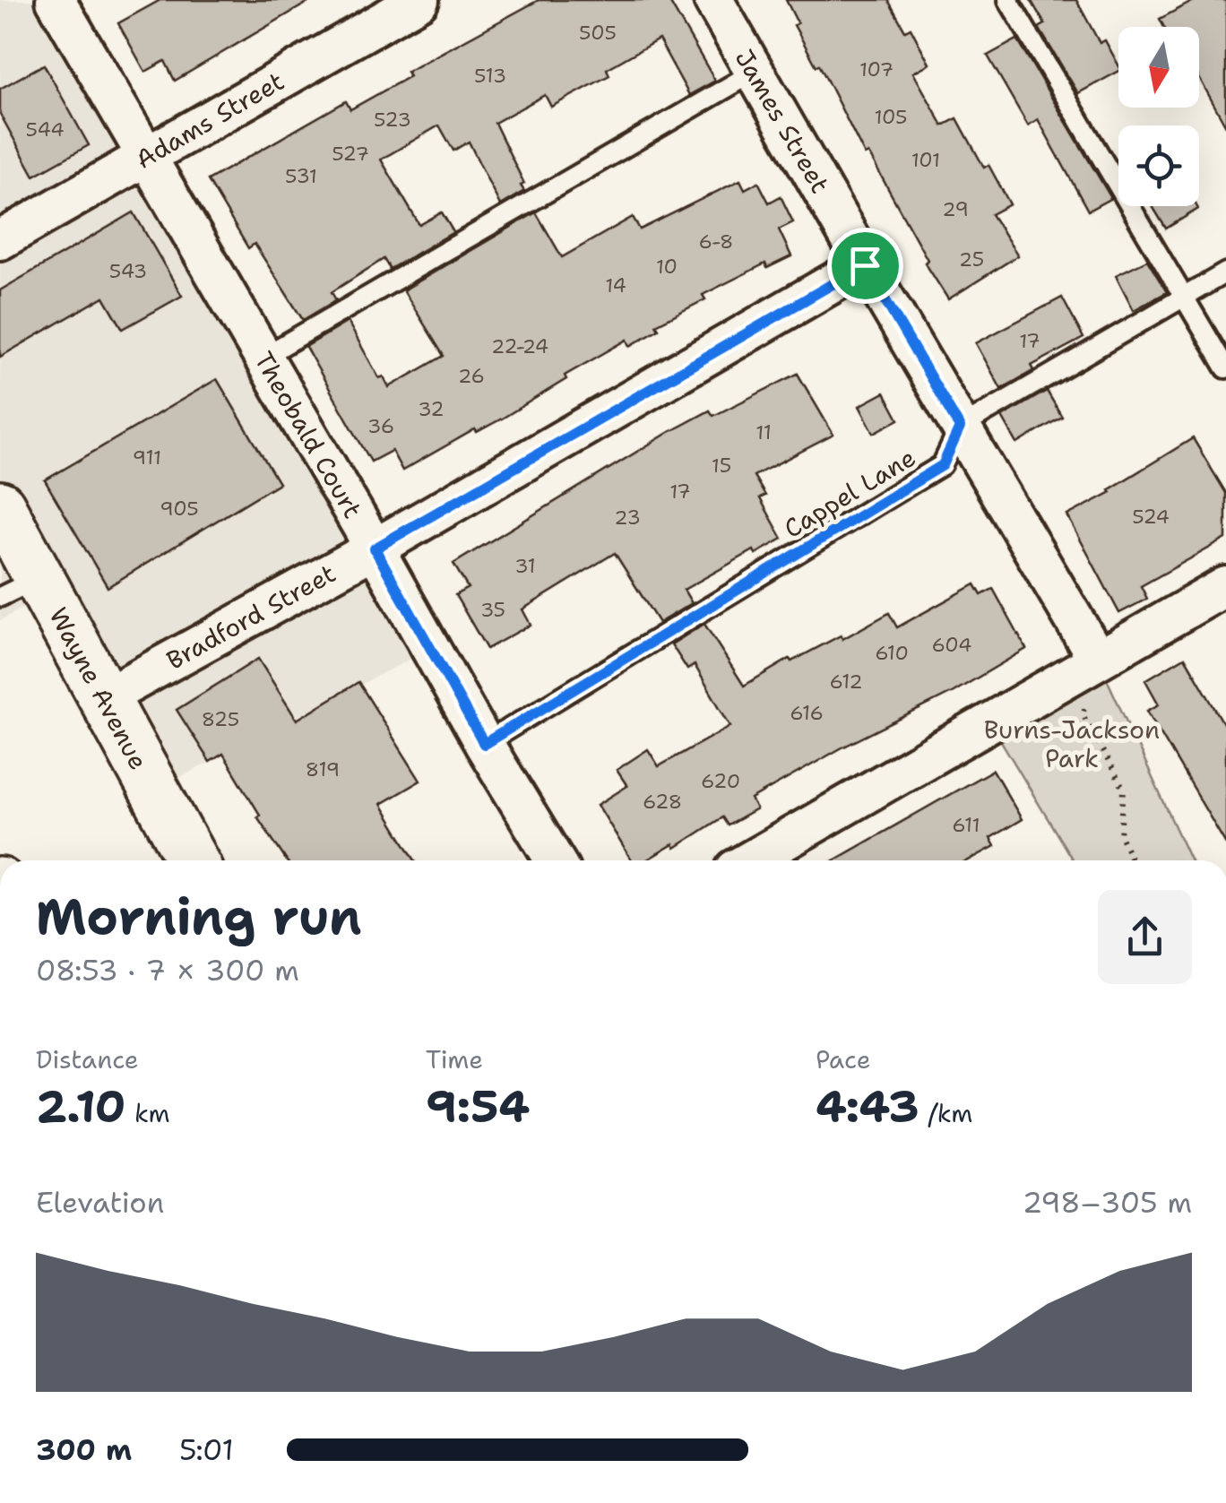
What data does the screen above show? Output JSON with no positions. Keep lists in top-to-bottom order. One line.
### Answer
{"streets":{"main road":["Wayne Avenue"],"street":["Adams Street","James Street","Theobald Court","Bradford Street"],"lane":["Cappel Lane"]},"crossings":[["Adams Street","Theobald Court"],["James Street","Cappel Lane"],["James Street","Bradford Street"],["Theobald Court","Cappel Lane"],["Theobald Court","Bradford Street"],["Bradford Street","Wayne Avenue"]],"parks":["Burns-Jackson Park"],"house_numbers":["505","107","513","105","523","544","527","101","531","29","6-8","25","10","543","14","17","22-24","26","32","36","11","911","15","17","905","524","23","31","35","604","610","612","616","825","819","620","628","611"],"north":"bottom","page":{"heading":["Morning run","08:53 · 7 × 300 m"],"stats":[["Distance","2.10 km"],["Time","9:54"],["Pace","4:43 /km"]],"chart":["Elevation","298–305 m"],"list":[{"name":"300 m","note":"5:01"}]}}
